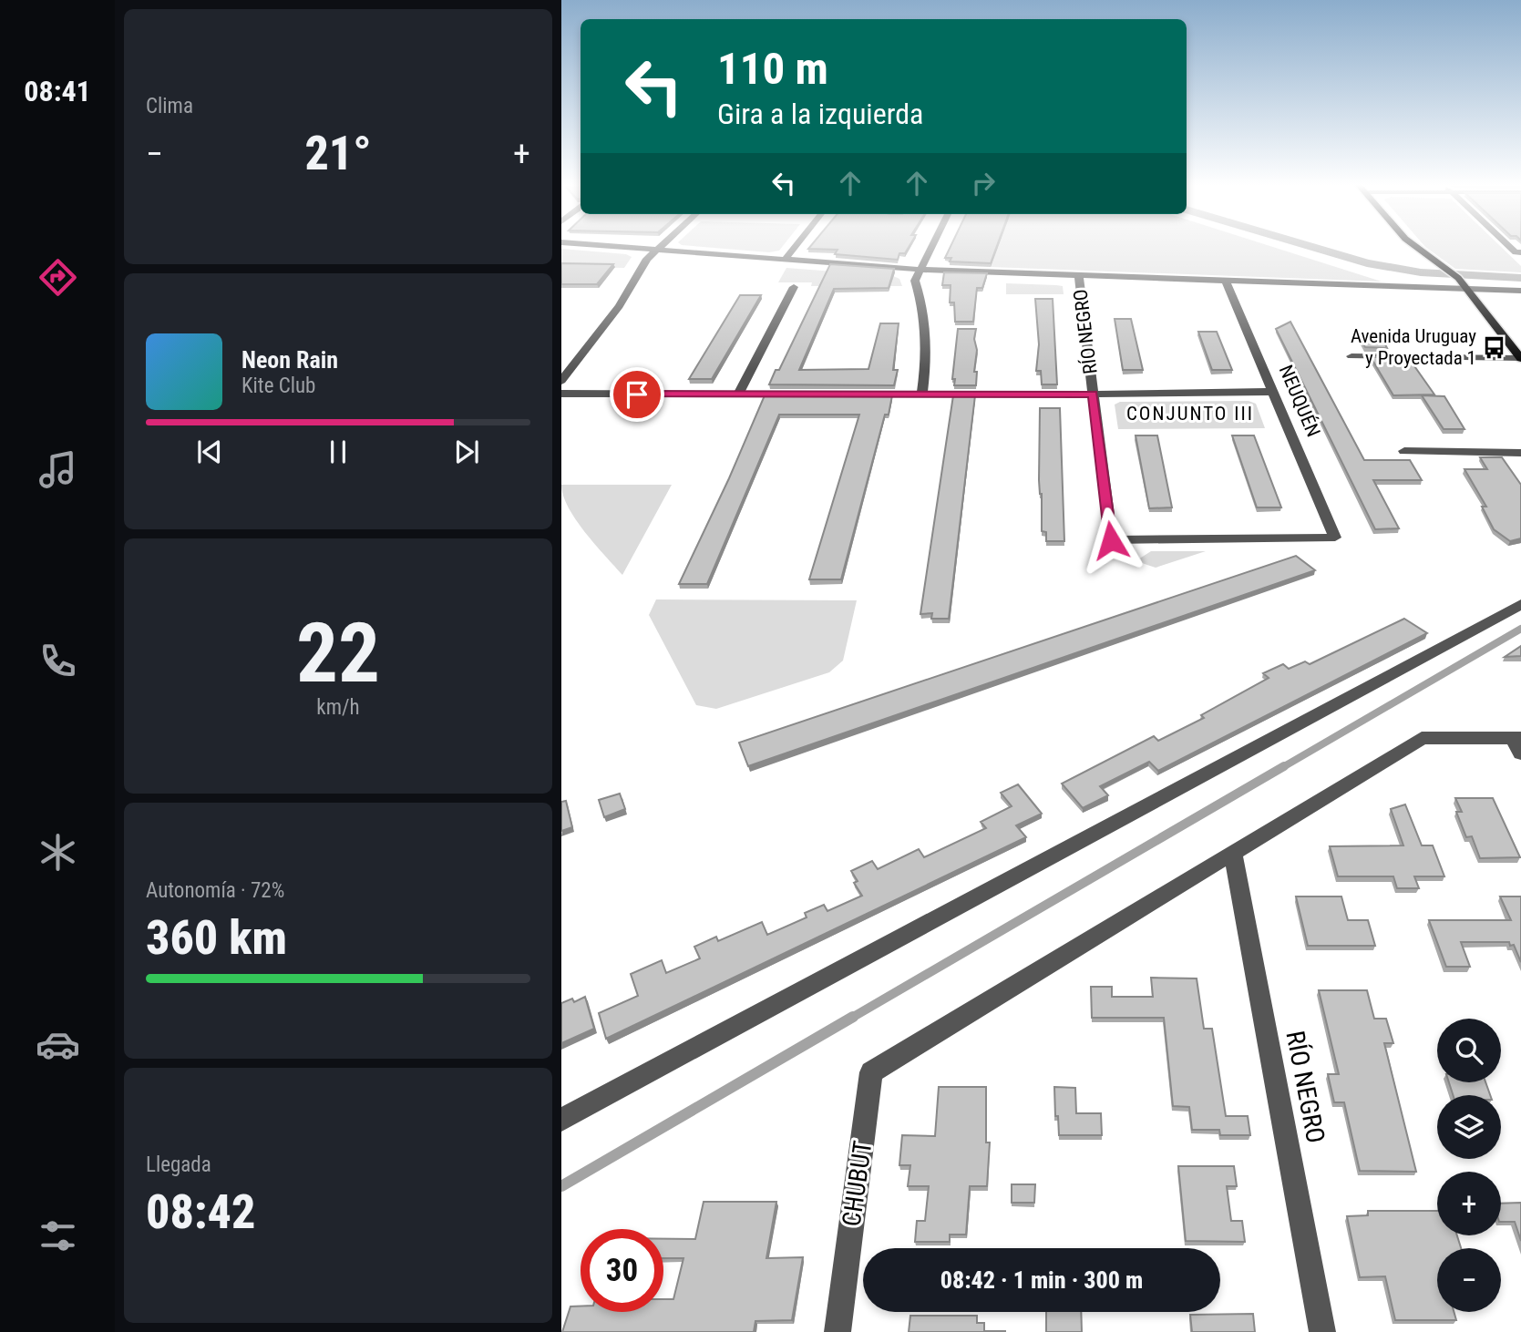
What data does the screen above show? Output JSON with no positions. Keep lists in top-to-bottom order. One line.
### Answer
{"streets":{"street":["RÍO NEGRO","NEUQUÉN","CHUBUT"]},"crossings":[["RÍO NEGRO","NEUQUÉN"],["RÍO NEGRO","CHUBUT"]],"districts":["CONJUNTO III"],"places":{"bus stop":["Avenida Uruguay y Proyectada 1"]},"page":{"tabs":"08:41","tile":["Clima",["22","km/h"],["Autonomía · 72%","360 km"],["Llegada","08:42"]],"turn":["110 m","Gira a la izquierda"],"heat":["−","21°","+"],"song":["Neon Rain","Kite Club"],"map_buttons":["+","−"],"limit":"30","trip":"08:42 · 1 min · 300 m"}}
